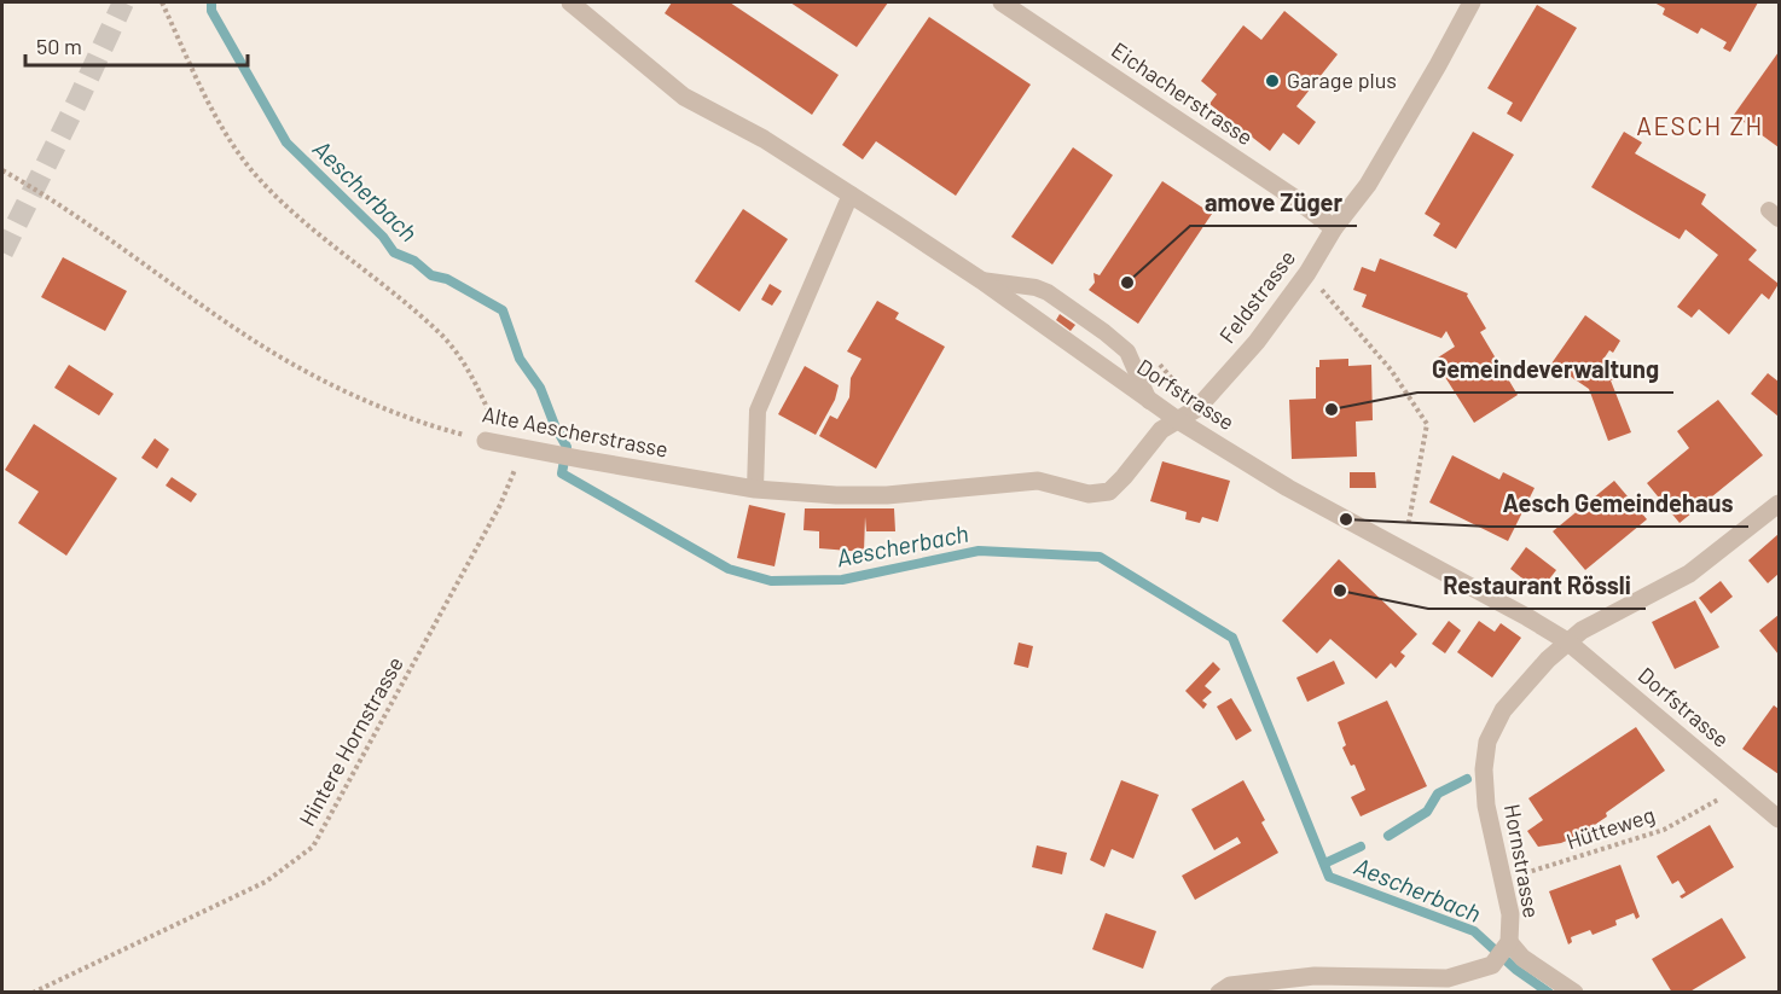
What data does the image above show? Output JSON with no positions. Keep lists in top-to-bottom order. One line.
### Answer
{"streets":{"street":["Eichacherstrasse","Feldstrasse","Dorfstrasse","Alte Aescherstrasse","Hornstrasse"],"path":["Hintere Hornstrasse","Hütteweg"]},"crossings":[["Eichacherstrasse","Feldstrasse"],["Feldstrasse","Dorfstrasse"],["Feldstrasse","Alte Aescherstrasse"],["Dorfstrasse","Alte Aescherstrasse"],["Dorfstrasse","Hornstrasse"],["Alte Aescherstrasse","Hintere Hornstrasse"],["Hütteweg","Hornstrasse"]],"districts":["AESCH ZH"],"water":["Aescherbach"],"places":["Garage plus","amove Züger","Gemeindeverwaltung","Aesch Gemeindehaus","Restaurant Rössli"],"scale_bar":"50 m"}
